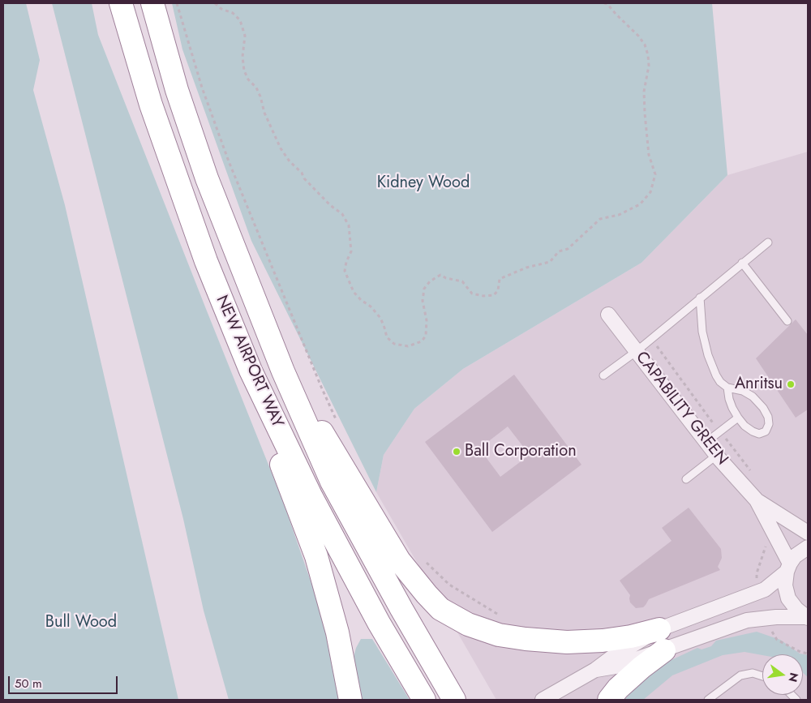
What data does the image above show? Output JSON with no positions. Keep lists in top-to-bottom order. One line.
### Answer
{"streets":{"highway":["NEW AIRPORT WAY"],"street":["CAPABILITY GREEN"]},"parks":["Kidney Wood","Bull Wood"],"places":["Anritsu","Ball Corporation"],"scale_bar":"50 m","north":"right"}
